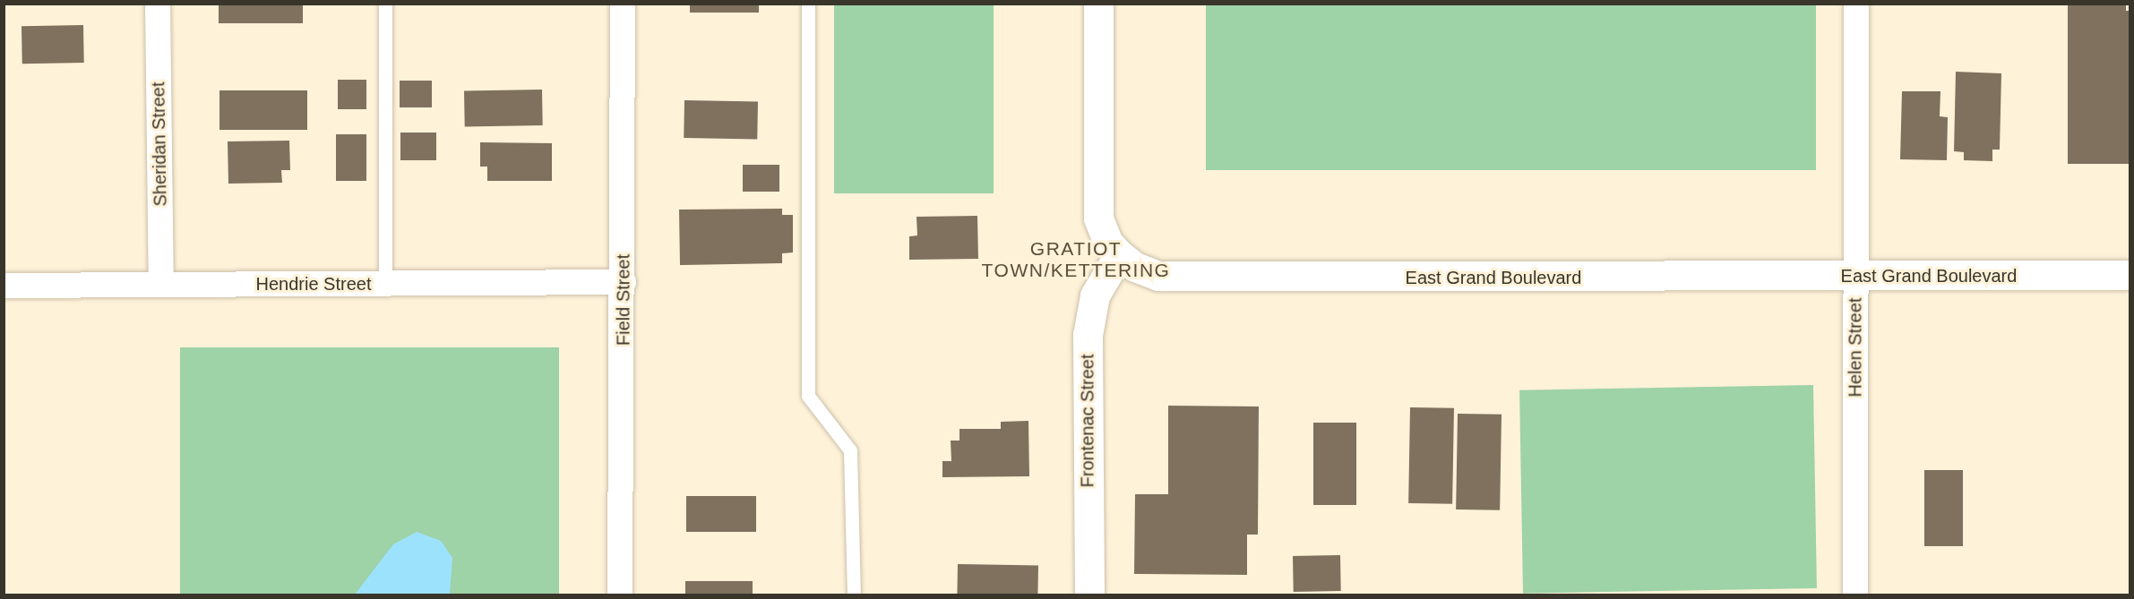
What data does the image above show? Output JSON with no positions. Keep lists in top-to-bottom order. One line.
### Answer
{"streets":{"main road":["East Grand Boulevard","Frontenac Street"],"street":["Sheridan Street","Hendrie Street","Field Street","Helen Street"]},"crossings":[["Sheridan Street","Hendrie Street"],["East Grand Boulevard","Helen Street"],["East Grand Boulevard","Frontenac Street"],["Hendrie Street","Field Street"]],"districts":["GRATIOT TOWN/KETTERING"]}
